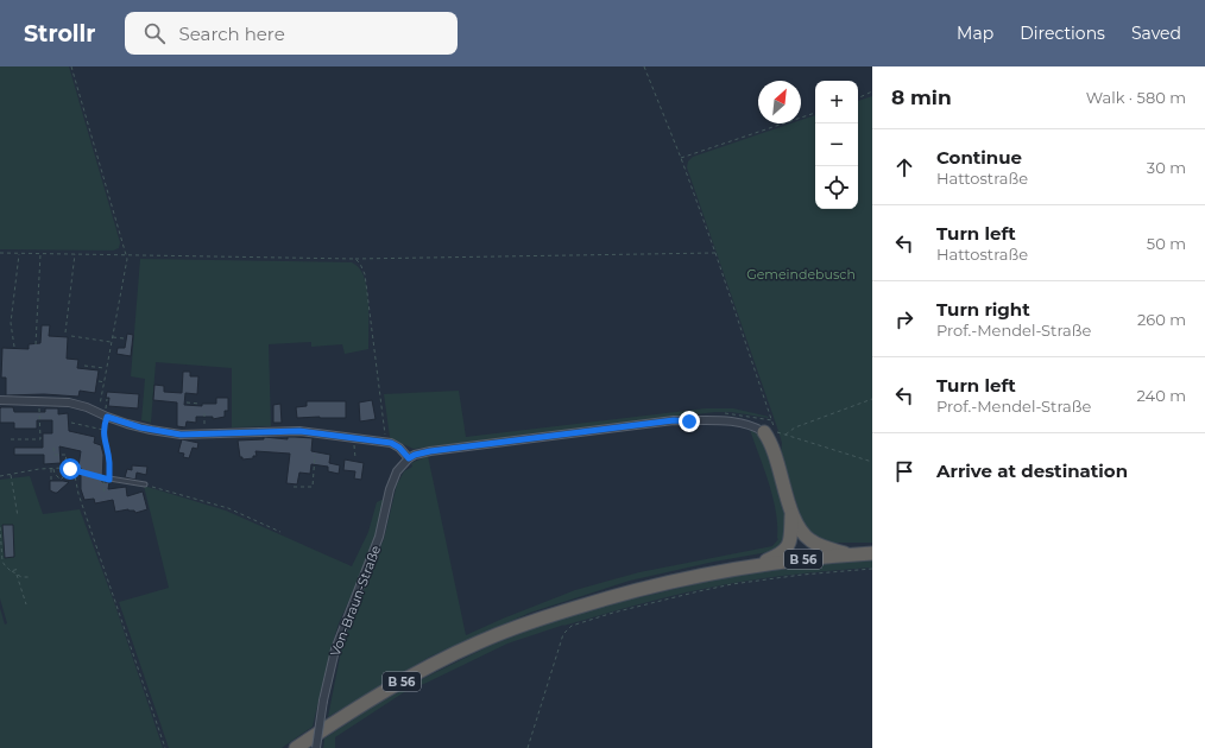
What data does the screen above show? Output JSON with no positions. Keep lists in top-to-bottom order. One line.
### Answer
{"streets":{"highway":["B 56"],"street":["Von-Braun-Straße"]},"parks":["Gemeindebusch"],"north":"top right","page":{"header":"Strollr","search":"Search here","nav":["Map","Directions","Saved"],"heading":["8 min","Walk · 580 m"],"map_buttons":["+","−"],"list":[["Continue","Hattostraße","30 m"],["Turn left","Hattostraße","50 m"],["Turn right","Prof.-Mendel-Straße","260 m"],["Turn left","Prof.-Mendel-Straße","240 m"],"Arrive at destination"]}}
